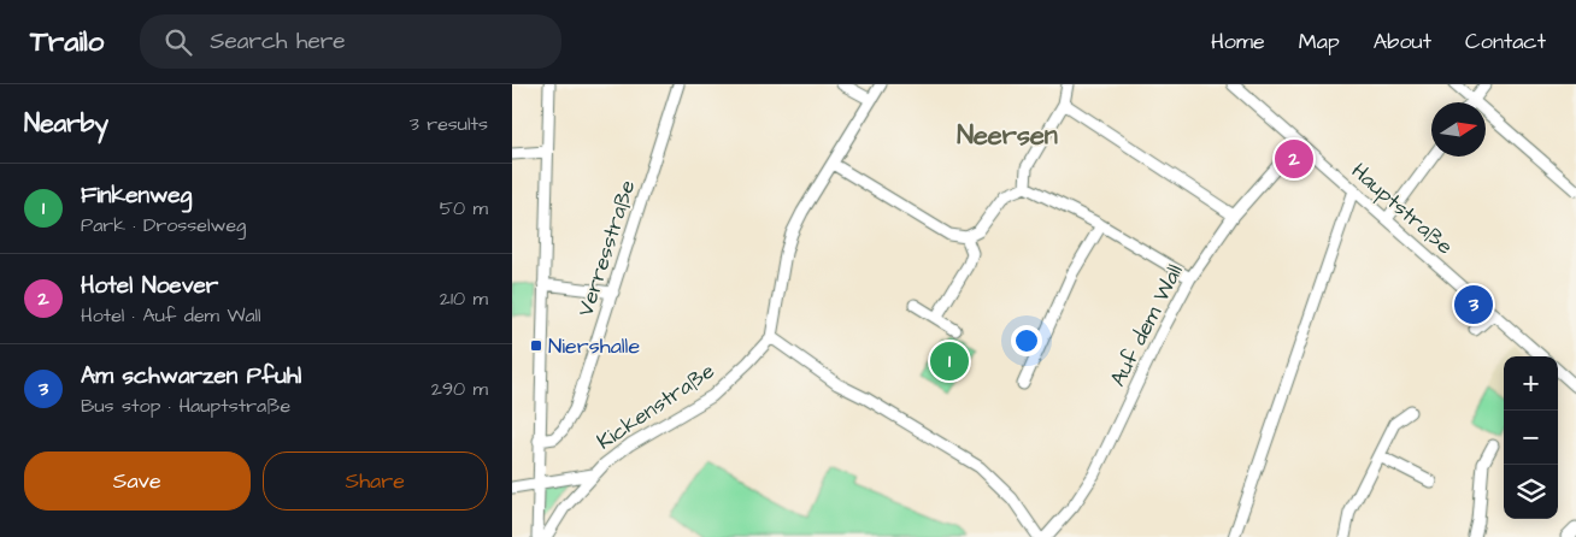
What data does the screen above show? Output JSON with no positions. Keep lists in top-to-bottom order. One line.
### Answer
{"streets":{"street":["Hauptstraße","Verresstraße","Auf dem Wall","Kickenstraße"]},"crossings":[["Hauptstraße","Auf dem Wall"]],"districts":["Neersen"],"places":{"transit":["Niershalle"]},"north":"right","page":{"header":"Trailo","search":"Search here","nav":["Home","Map","About","Contact"],"heading":["Nearby","3 results"],"pins":["2","3","1"],"list":[{"mark":"1","name":"Finkenweg","note":"Park · Drosselweg","value":"50 m"},{"mark":"2","name":"Hotel Noever","note":"Hotel · Auf dem Wall","value":"210 m"},{"mark":"3","name":"Am schwarzen Pfuhl","note":"Bus stop · Hauptstraße","value":"290 m"}],"map_buttons":["+","−"],"buttons":["Save","Share"]}}
